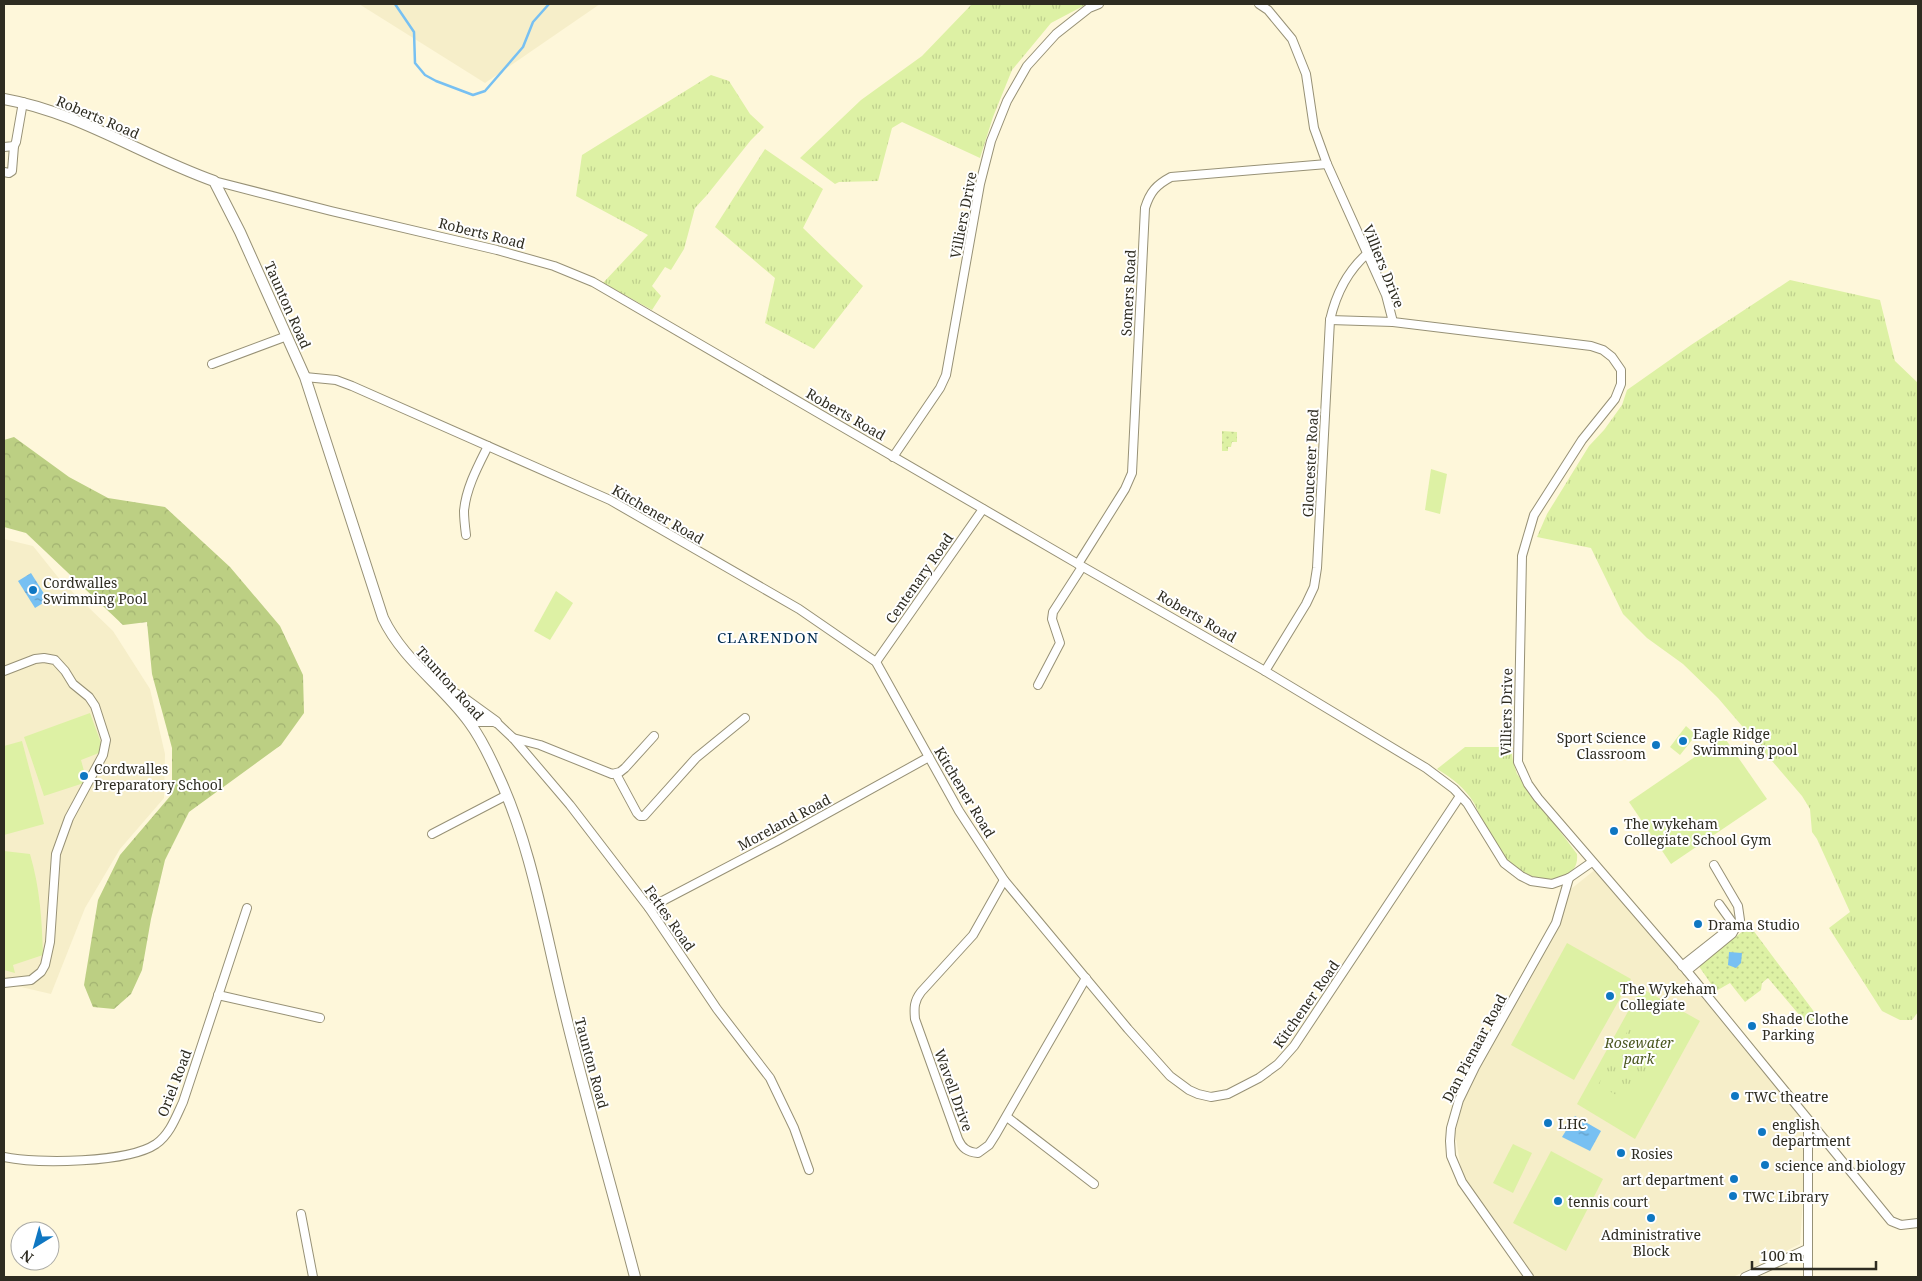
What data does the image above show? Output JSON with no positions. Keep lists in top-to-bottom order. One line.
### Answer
{"streets":{"street":["Roberts Road","Villiers Drive","Somers Road","Taunton Road","Gloucester Road","Kitchener Road","Centenary Road","Moreland Road","Fettes Road","Dan Pienaar Road","Oriel Road","Wavell Drive"]},"crossings":[["Roberts Road","Villiers Drive"],["Roberts Road","Somers Road"],["Roberts Road","Taunton Road"],["Roberts Road","Gloucester Road"],["Roberts Road","Kitchener Road"],["Roberts Road","Centenary Road"],["Roberts Road","Dan Pienaar Road"],["Villiers Drive","Somers Road"],["Villiers Drive","Gloucester Road"],["Taunton Road","Kitchener Road"],["Kitchener Road","Centenary Road"],["Kitchener Road","Moreland Road"],["Kitchener Road","Wavell Drive"],["Moreland Road","Fettes Road"]],"districts":["CLARENDON"],"parks":["Rosewater park"],"places":["Cordwalles Swimming Pool","Eagle Ridge Swimming pool","Sport Science Classroom","Cordwalles Preparatory School","The wykeham Collegiate School Gym","Drama Studio","The Wykeham Collegiate","Shade Clothe Parking","TWC theatre","LHC","english department","Rosies","science and biology","art department","TWC Library","tennis court","Administrative Block"],"scale_bar":"100 m","north":"bottom left"}
